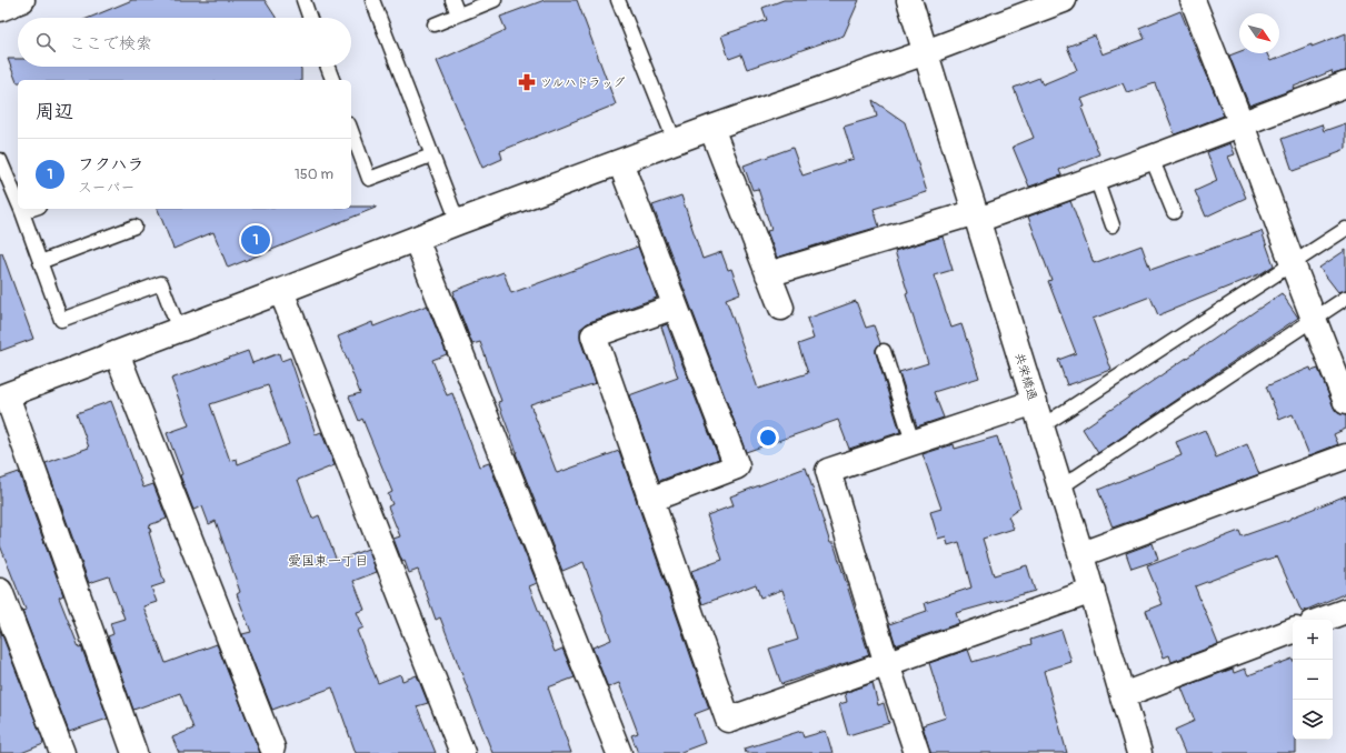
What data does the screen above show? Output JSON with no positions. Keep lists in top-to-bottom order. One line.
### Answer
{"streets":{"street":["共栄橋通"]},"districts":["愛国東一丁目"],"places":{"pharmacy":["ツルハドラッグ"]},"north":"bottom right","page":{"search":"ここで検索","heading":"周辺","list":[{"mark":"1","name":"フクハラ","note":"スーパー","value":"150 m"}],"pins":"1","map_buttons":["+","−"]}}
